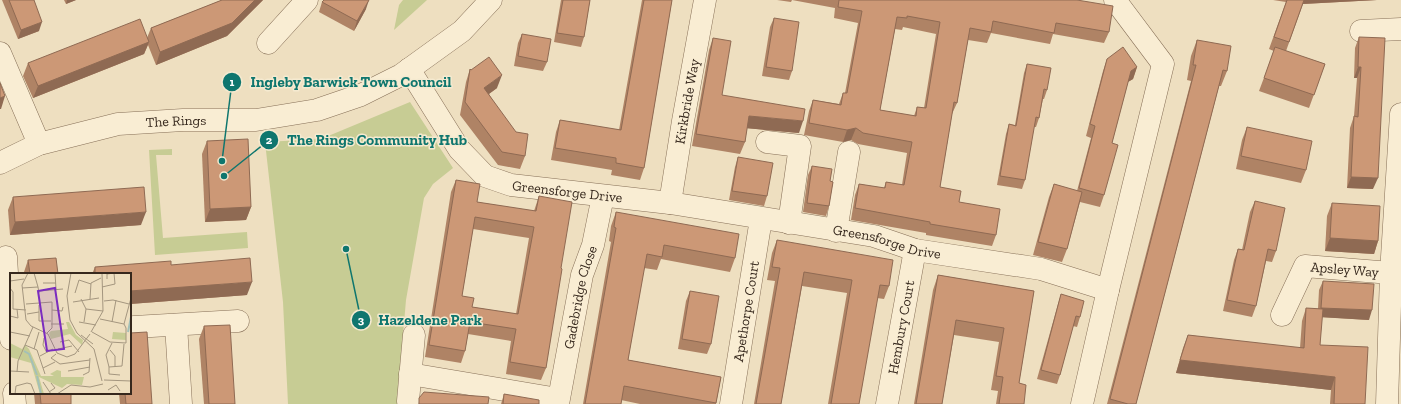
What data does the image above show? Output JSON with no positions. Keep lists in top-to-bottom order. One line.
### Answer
{"streets":{"street":["Kirkbride Way","The Rings","Greensforge Drive","Apsley Way","Gadebridge Close","Apethorpe Court","Hembury Court"]},"crossings":[["Kirkbride Way","Greensforge Drive"],["The Rings","Greensforge Drive"],["Greensforge Drive","Gadebridge Close"],["Greensforge Drive","Apethorpe Court"],["Greensforge Drive","Hembury Court"]],"places":["Ingleby Barwick Town Council","The Rings Community Hub","Hazeldene Park"]}
